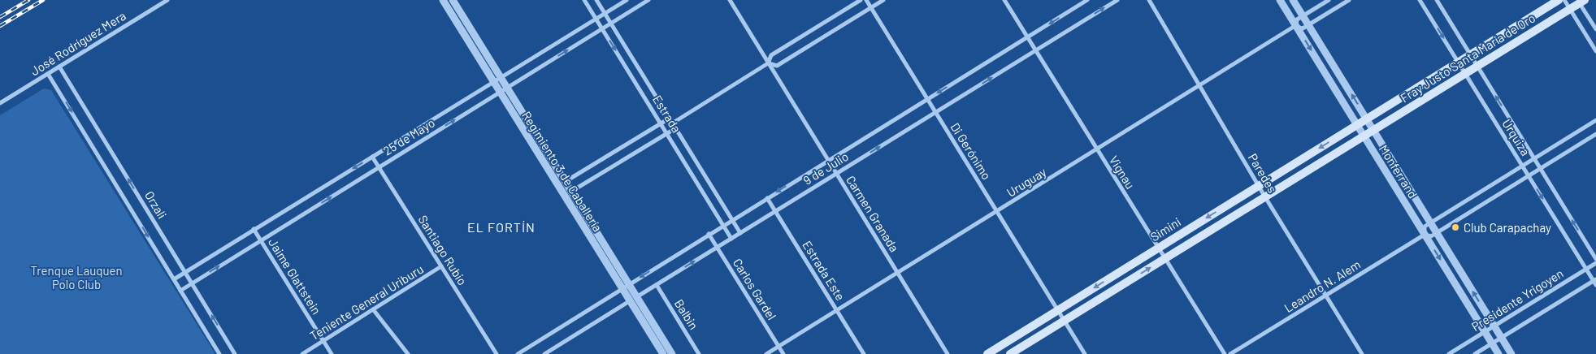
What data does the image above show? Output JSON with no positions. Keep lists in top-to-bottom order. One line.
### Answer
{"streets":{"main road":["Fray Justo Santa María de Oro","Simini"],"street":["José Rodríguez Mera","Estrada","25 de Mayo","Urquiza","Di Gerónimo","9 de Julio","Regimiento 3 de Caballería","Monferrand","Vignau","Paredes","Uruguay","Orzali","Carmen Granada","Santiago Rubio","Estrada Este","Jaime Glattstein","Leandro N. Alem","Carlos Gardel","Presidente Yrigoyen","Teniente General Uriburu","Balbin"]},"crossings":[["José Rodríguez Mera","Orzali"],["Fray Justo Santa María de Oro","Urquiza"],["Fray Justo Santa María de Oro","Monferrand"],["Fray Justo Santa María de Oro","Simini"],["Estrada","25 de Mayo"],["Estrada","9 de Julio"],["25 de Mayo","Regimiento 3 de Caballería"],["25 de Mayo","Orzali"],["25 de Mayo","Santiago Rubio"],["25 de Mayo","Jaime Glattstein"],["Urquiza","Leandro N. Alem"],["Urquiza","Presidente Yrigoyen"],["Di Gerónimo","9 de Julio"],["Di Gerónimo","Uruguay"],["Di Gerónimo","Simini"],["9 de Julio","Regimiento 3 de Caballería"],["9 de Julio","Vignau"],["9 de Julio","Carmen Granada"],["9 de Julio","Estrada Este"],["9 de Julio","Carlos Gardel"],["9 de Julio","Balbin"],["Monferrand","Uruguay"],["Monferrand","Simini"],["Monferrand","Leandro N. Alem"],["Monferrand","Presidente Yrigoyen"],["Vignau","Uruguay"],["Vignau","Simini"],["Paredes","Uruguay"],["Paredes","Simini"],["Paredes","Leandro N. Alem"],["Uruguay","Carmen Granada"],["Uruguay","Estrada Este"],["Uruguay","Carlos Gardel"],["Santiago Rubio","Teniente General Uriburu"],["Jaime Glattstein","Teniente General Uriburu"]],"districts":["EL FORTÍN"],"parks":["Trenque Lauquen Polo Club"],"places":["Club Carapachay"]}
